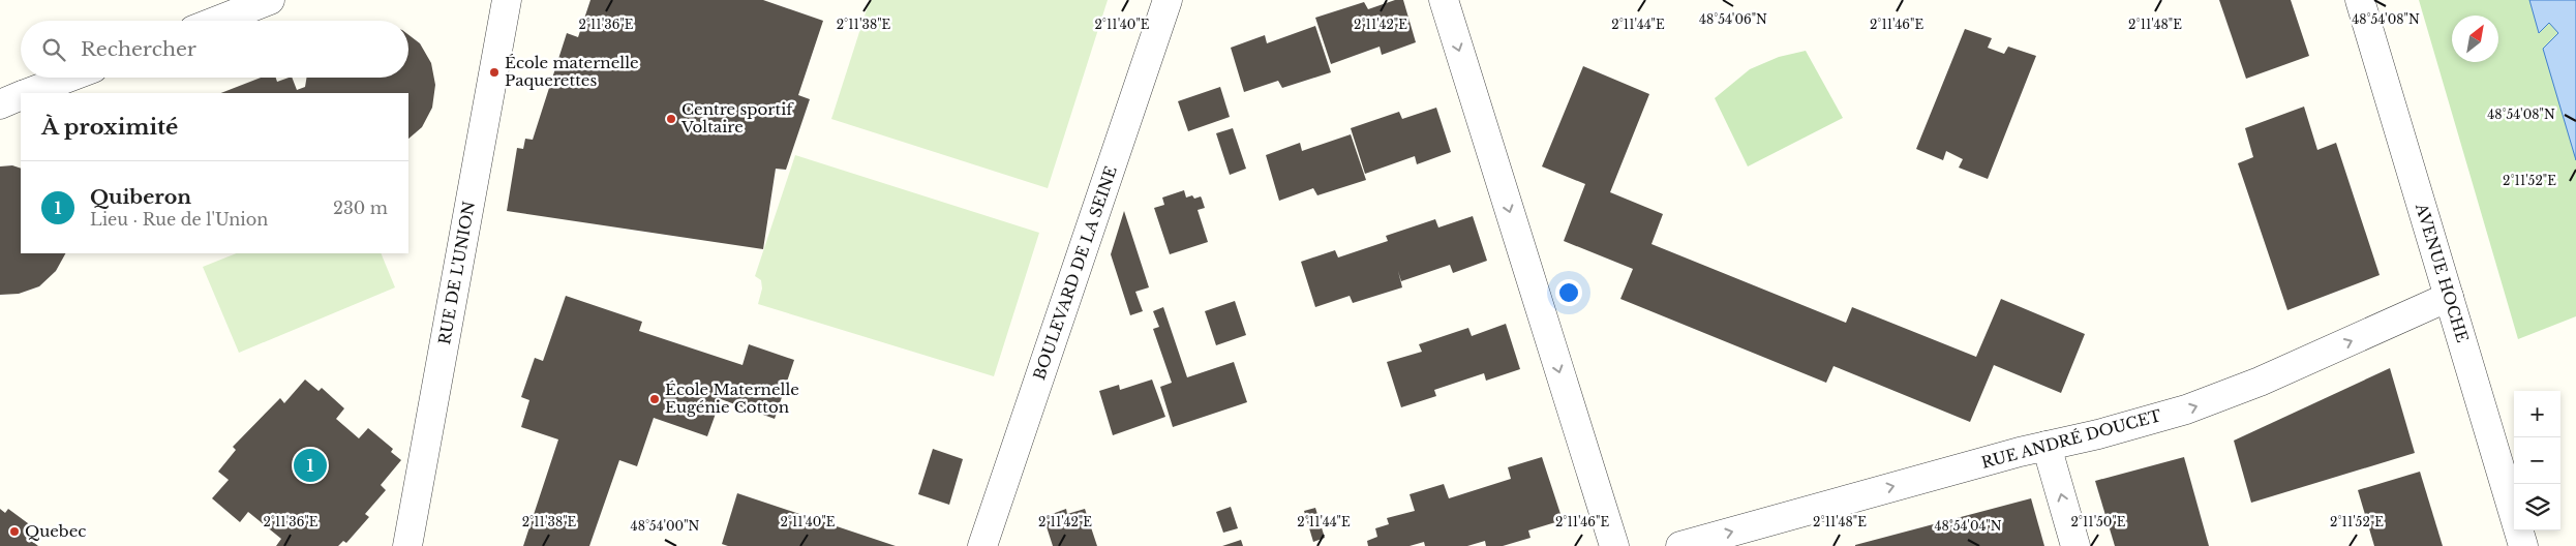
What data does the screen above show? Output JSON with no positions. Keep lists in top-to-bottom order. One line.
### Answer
{"streets":{"street":["RUE DE L'UNION","BOULEVARD DE LA SEINE","AVENUE HOCHE","RUE ANDRÉ DOUCET"]},"crossings":[["AVENUE HOCHE","RUE ANDRÉ DOUCET"]],"one_way":["RUE ANDRÉ DOUCET"],"places":["École maternelle Paquerettes","Centre sportif Voltaire","École Maternelle Eugénie Cotton","Quebec"],"north":"top right","page":{"search":"Rechercher","heading":"À proximité","list":[{"mark":"1","name":"Quiberon","note":"Lieu · Rue de l'Union","value":"230 m"}],"map_buttons":["+","−"],"pins":"1"},"coordinates":["48°54'08\"N","48°54'06\"N","2°11'36\"E","2°11'40\"E","2°11'44\"E","2°11'38\"E","2°11'42\"E","2°11'46\"E","2°11'48\"E","2°11'52\"E","2°11'50\"E","48°54'00\"N","48°54'04\"N"]}
